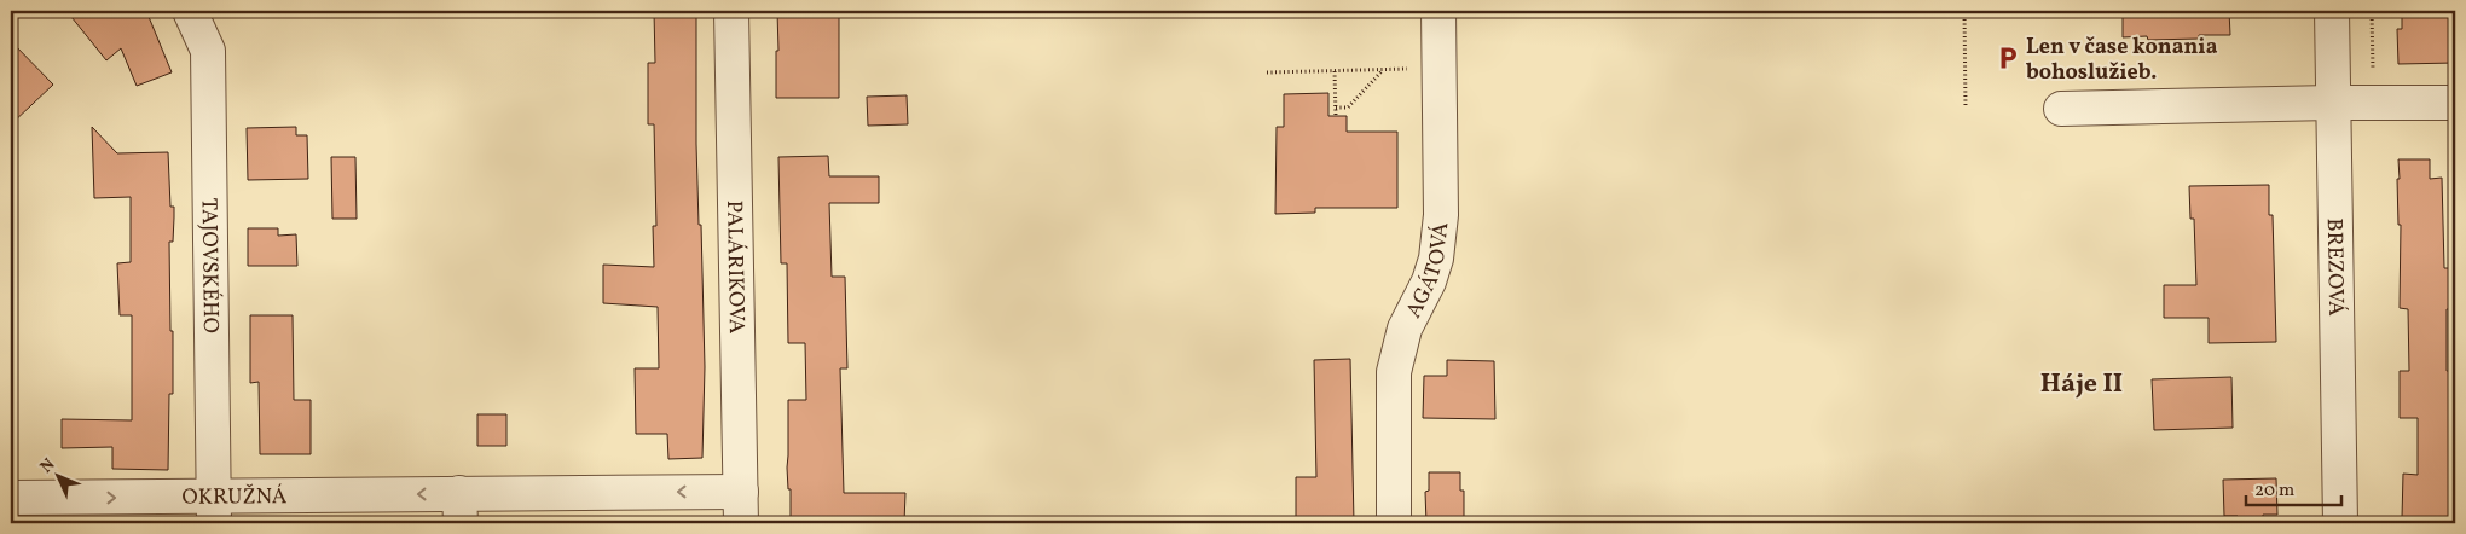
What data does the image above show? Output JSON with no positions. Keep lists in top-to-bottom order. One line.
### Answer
{"streets":{"street":["TAJOVSKÉHO","PALÁRIKOVA","BREZOVÁ","AGÁTOVÁ","OKRUŽNÁ"]},"crossings":[["TAJOVSKÉHO","OKRUŽNÁ"],["PALÁRIKOVA","OKRUŽNÁ"]],"districts":["Háje II"],"places":{"parking":["Len v čase konania bohoslužieb."]},"scale_bar":"20 m","north":"top left"}
